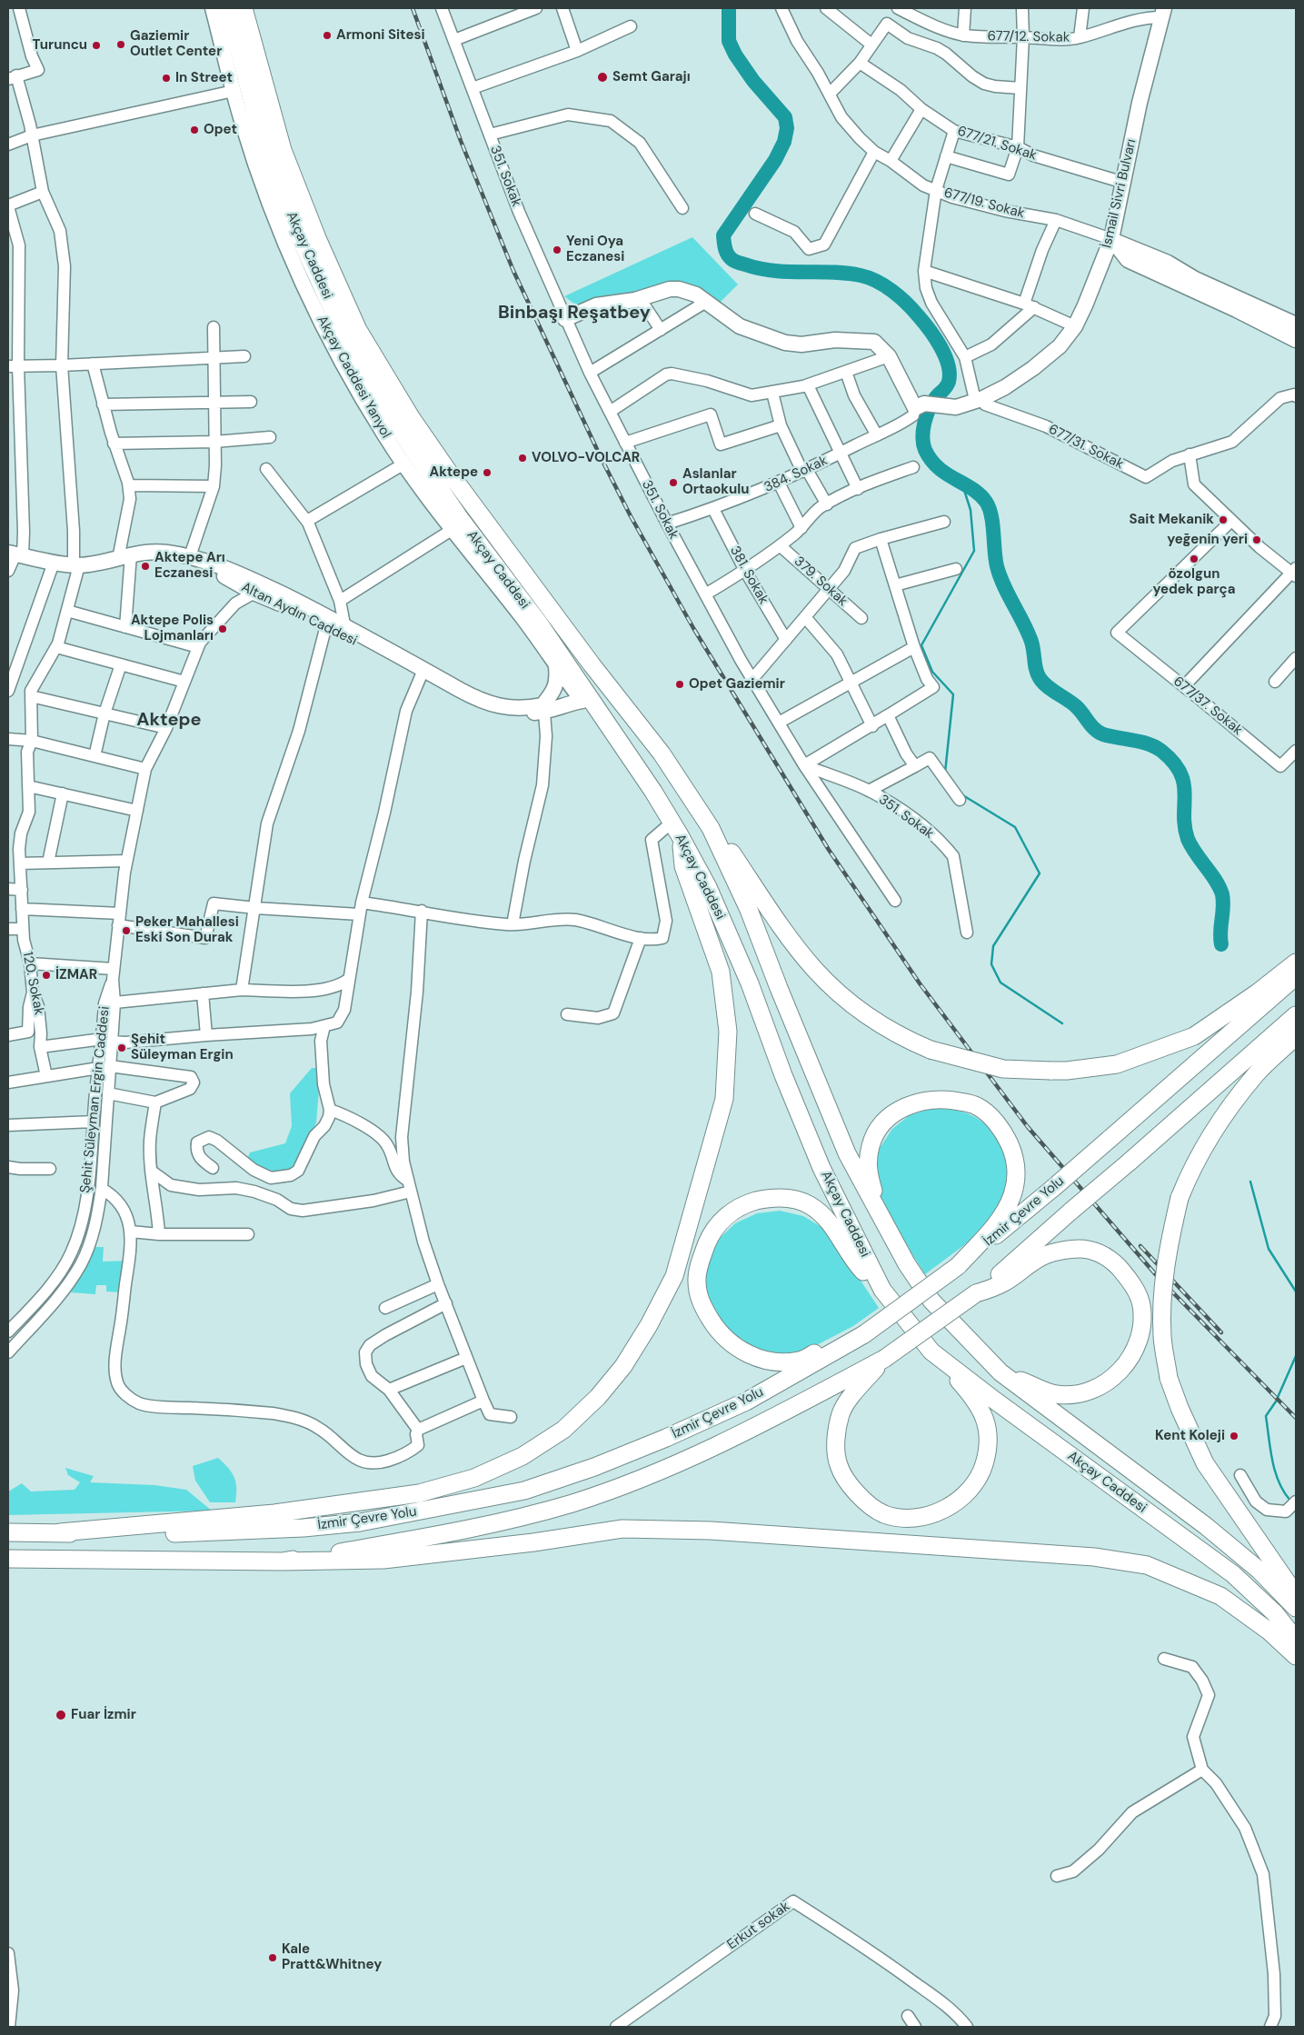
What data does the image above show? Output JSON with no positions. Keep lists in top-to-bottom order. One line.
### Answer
{"streets":{"highway":["Akçay Caddesi","İzmir Çevre Yolu"],"main road":["İsmail Sivri Bulvarı","677/19. Sokak","Akçay Caddesi Yanyol","Altan Aydın Caddesi"],"street":["677/12. Sokak","677/21. Sokak","351. Sokak","677/31. Sokak","384. Sokak","381. Sokak","379. Sokak","677/37. Sokak","120. Sokak","Şehit Süleyman Ergin Caddesi","Erkut sokak"]},"crossings":[["677/12. Sokak","İsmail Sivri Bulvarı"],["677/21. Sokak","İsmail Sivri Bulvarı"],["351. Sokak","384. Sokak"],["İsmail Sivri Bulvarı","677/19. Sokak"],["İsmail Sivri Bulvarı","677/31. Sokak"],["İsmail Sivri Bulvarı","384. Sokak"],["Akçay Caddesi Yanyol","Altan Aydın Caddesi"],["384. Sokak","381. Sokak"]],"districts":["Binbaşı Reşatbey","Aktepe"],"places":["Armoni Sitesi","Gaziemir Outlet Center","Turuncu","Semt Garajı","In Street","Opet","Yeni Oya Eczanesi","VOLVO-VOLCAR","Aktepe","Aslanlar Ortaokulu","Sait Mekanik","yeğenin yeri","özolgun yedek parça","Aktepe Arı Eczanesi","Aktepe Polis Lojmanları","Opet Gaziemir","Peker Mahallesi Eski Son Durak","İZMAR","Şehit Süleyman Ergin","Kent Koleji","Fuar İzmir","Kale Pratt&Whitney"]}
